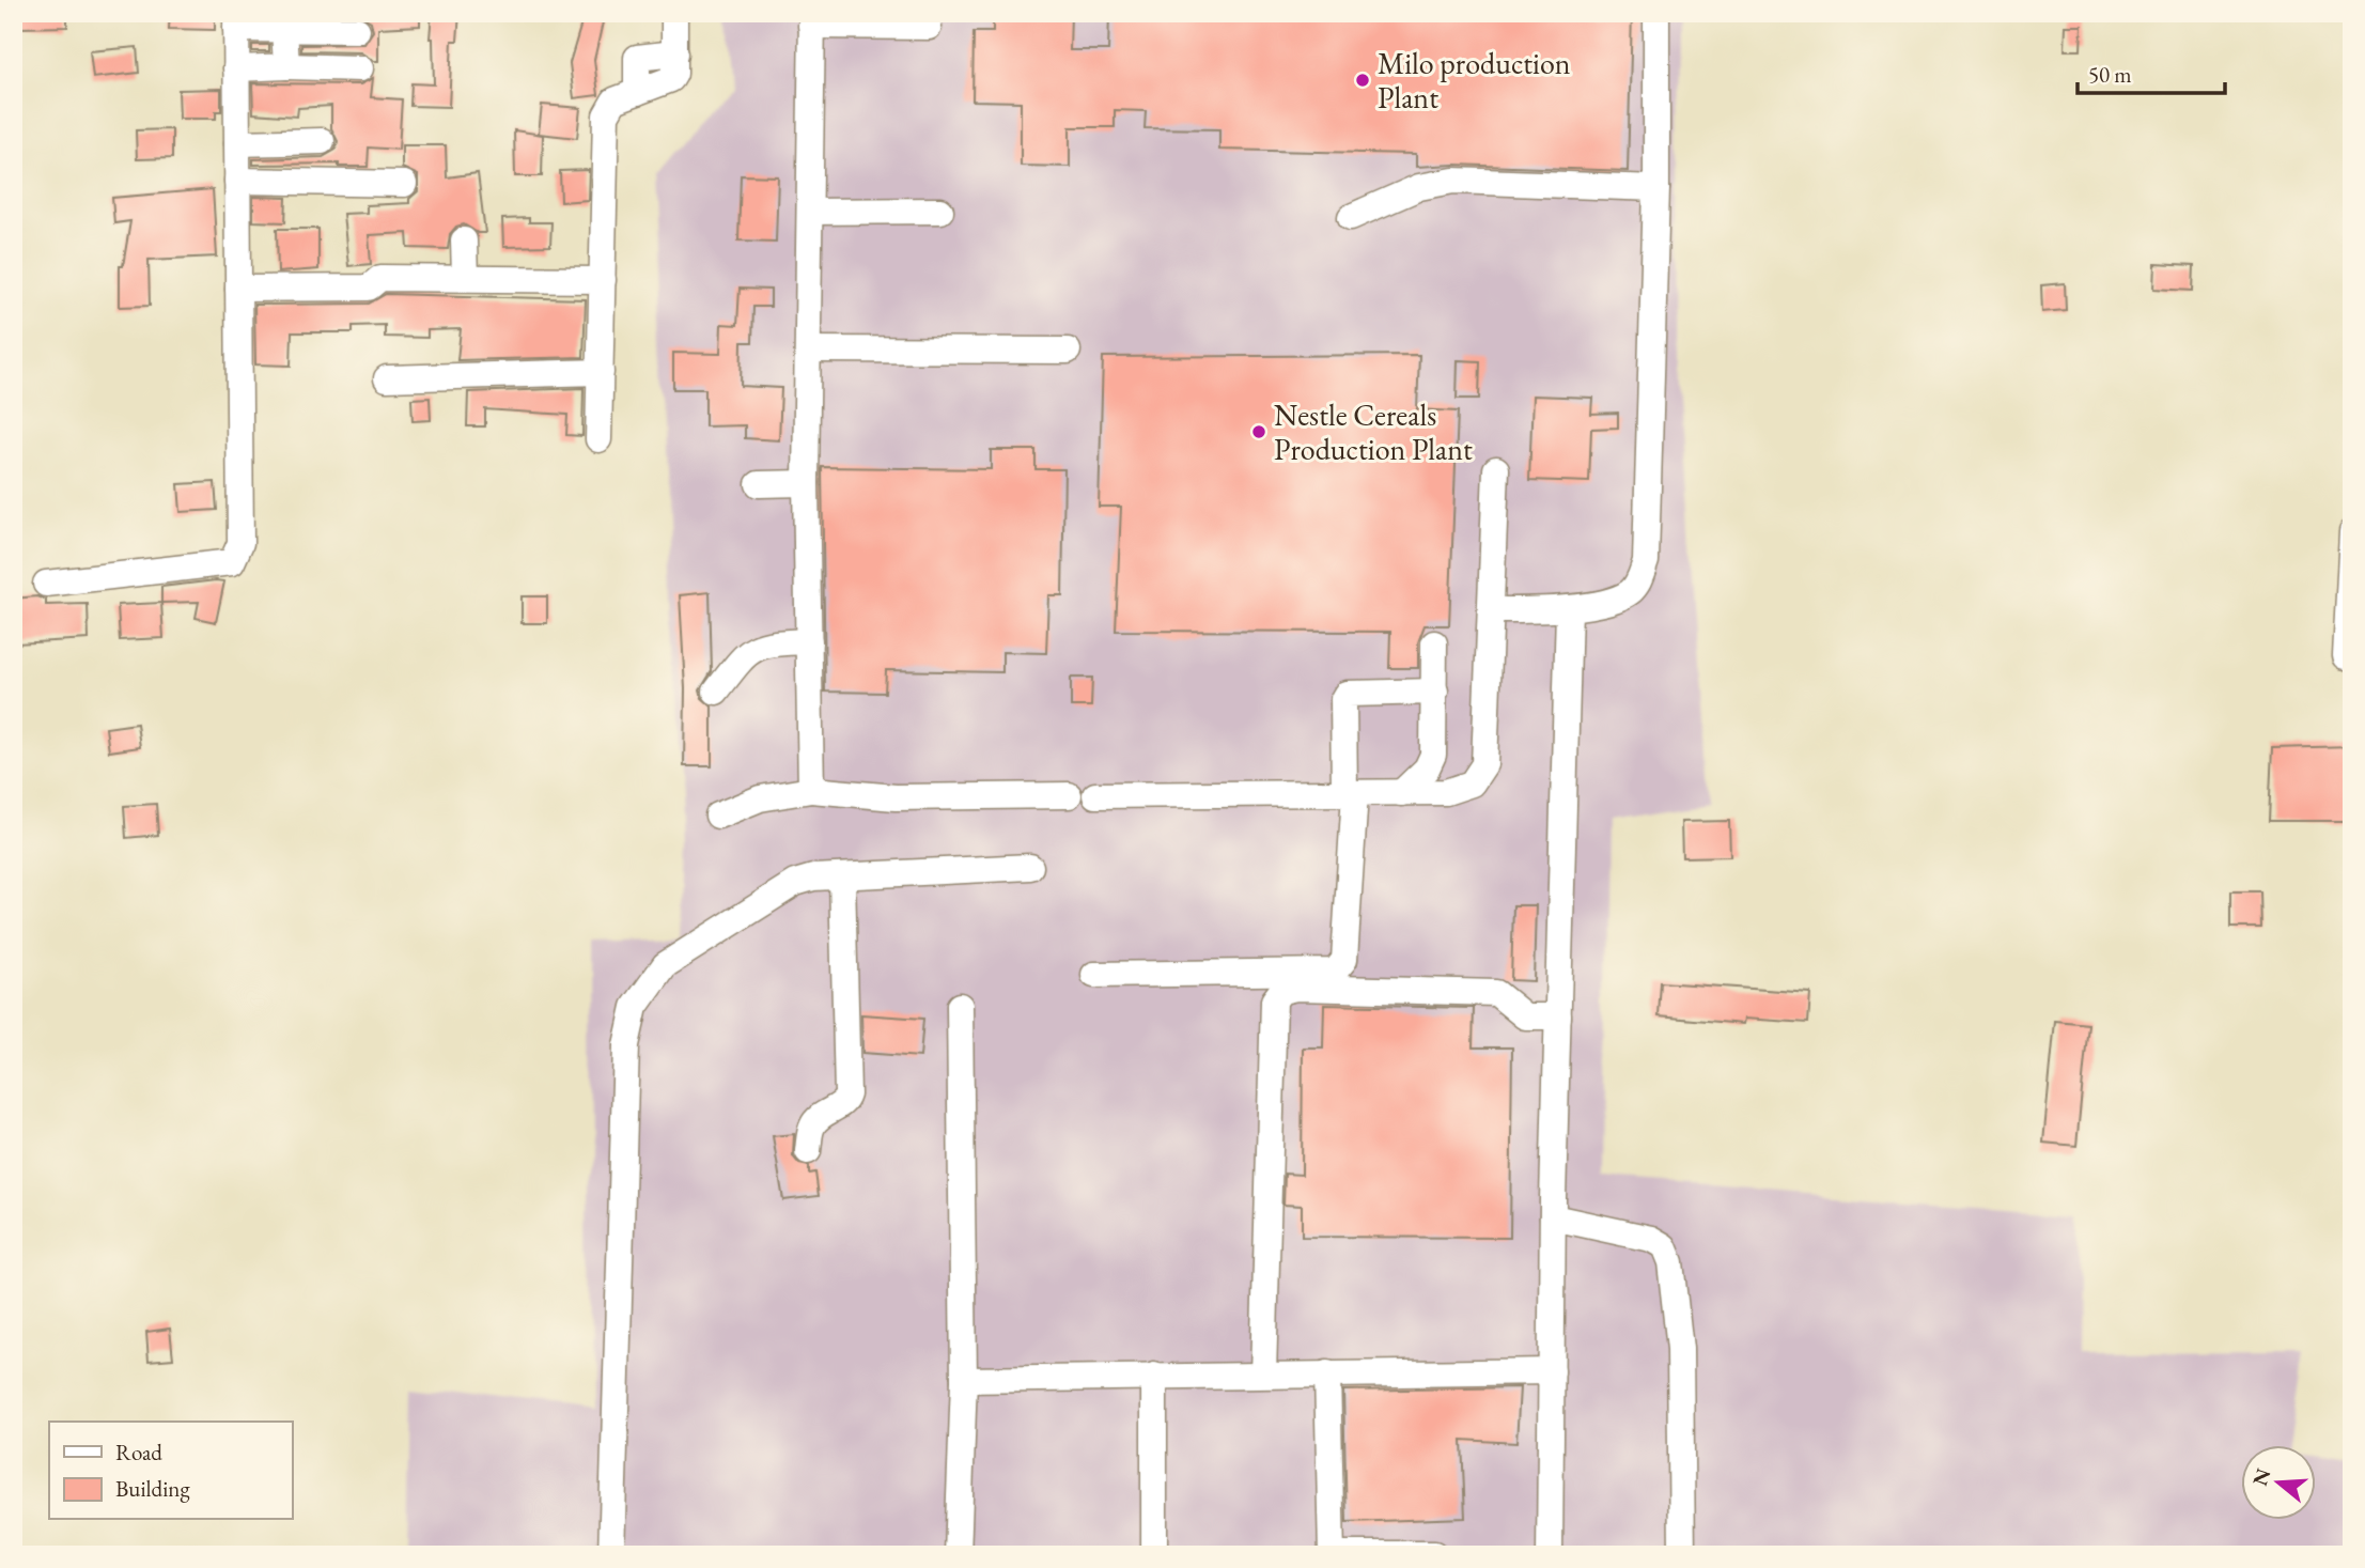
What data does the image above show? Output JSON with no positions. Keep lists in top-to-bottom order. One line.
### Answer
{"places":["Milo production Plant","Nestle Cereals Production Plant"],"legend":["Road","Building"],"scale_bar":"50 m","north":"left"}
